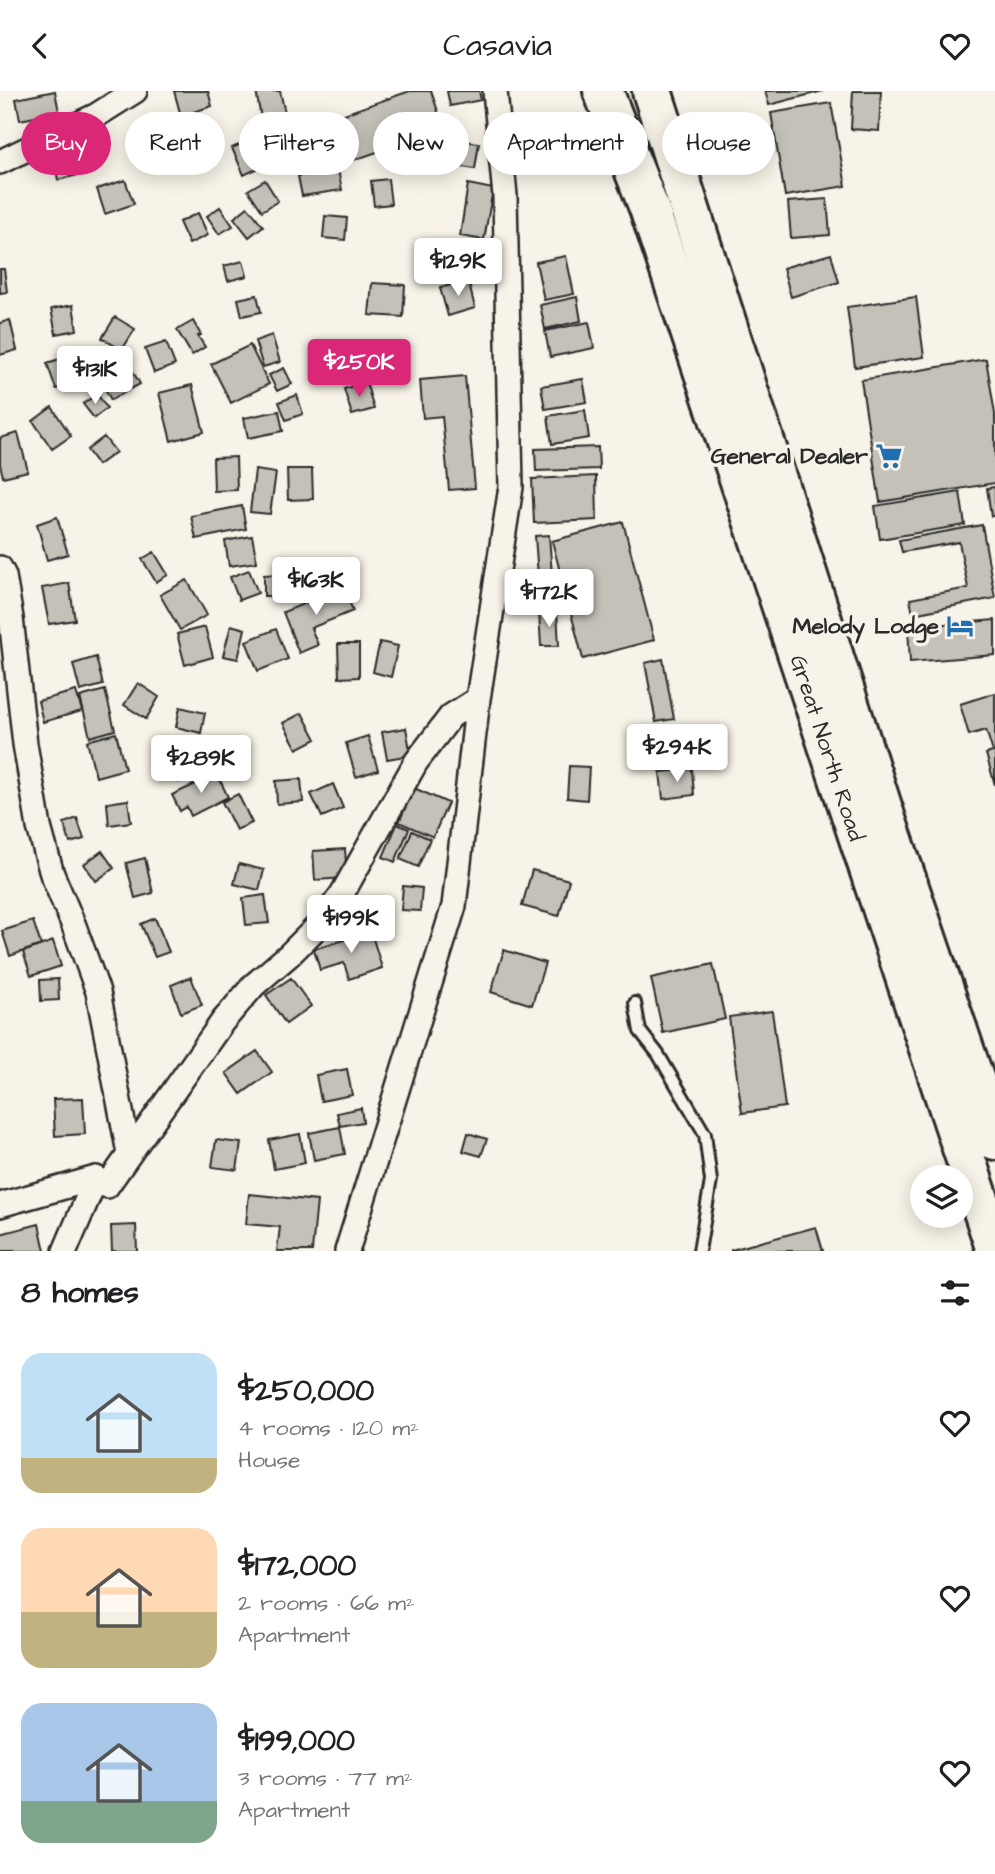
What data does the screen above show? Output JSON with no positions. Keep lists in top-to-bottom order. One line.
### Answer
{"streets":{"highway":["Great North Road"]},"places":{"supermarket":["General Dealer"],"hotel":["Melody Lodge"]},"page":{"header":"Casavia","chip":["Buy","Rent","Filters","New","Apartment","House"],"price":["$129K","$250K","$131K","$163K","$172K","$294K","$289K","$199K"],"heading":"8 homes","list":[{"name":"$250,000","note":"4 rooms · 120 m² · House"},{"name":"$172,000","note":"2 rooms · 66 m² · Apartment"},{"name":"$199,000","note":"3 rooms · 77 m² · Apartment"}]}}
